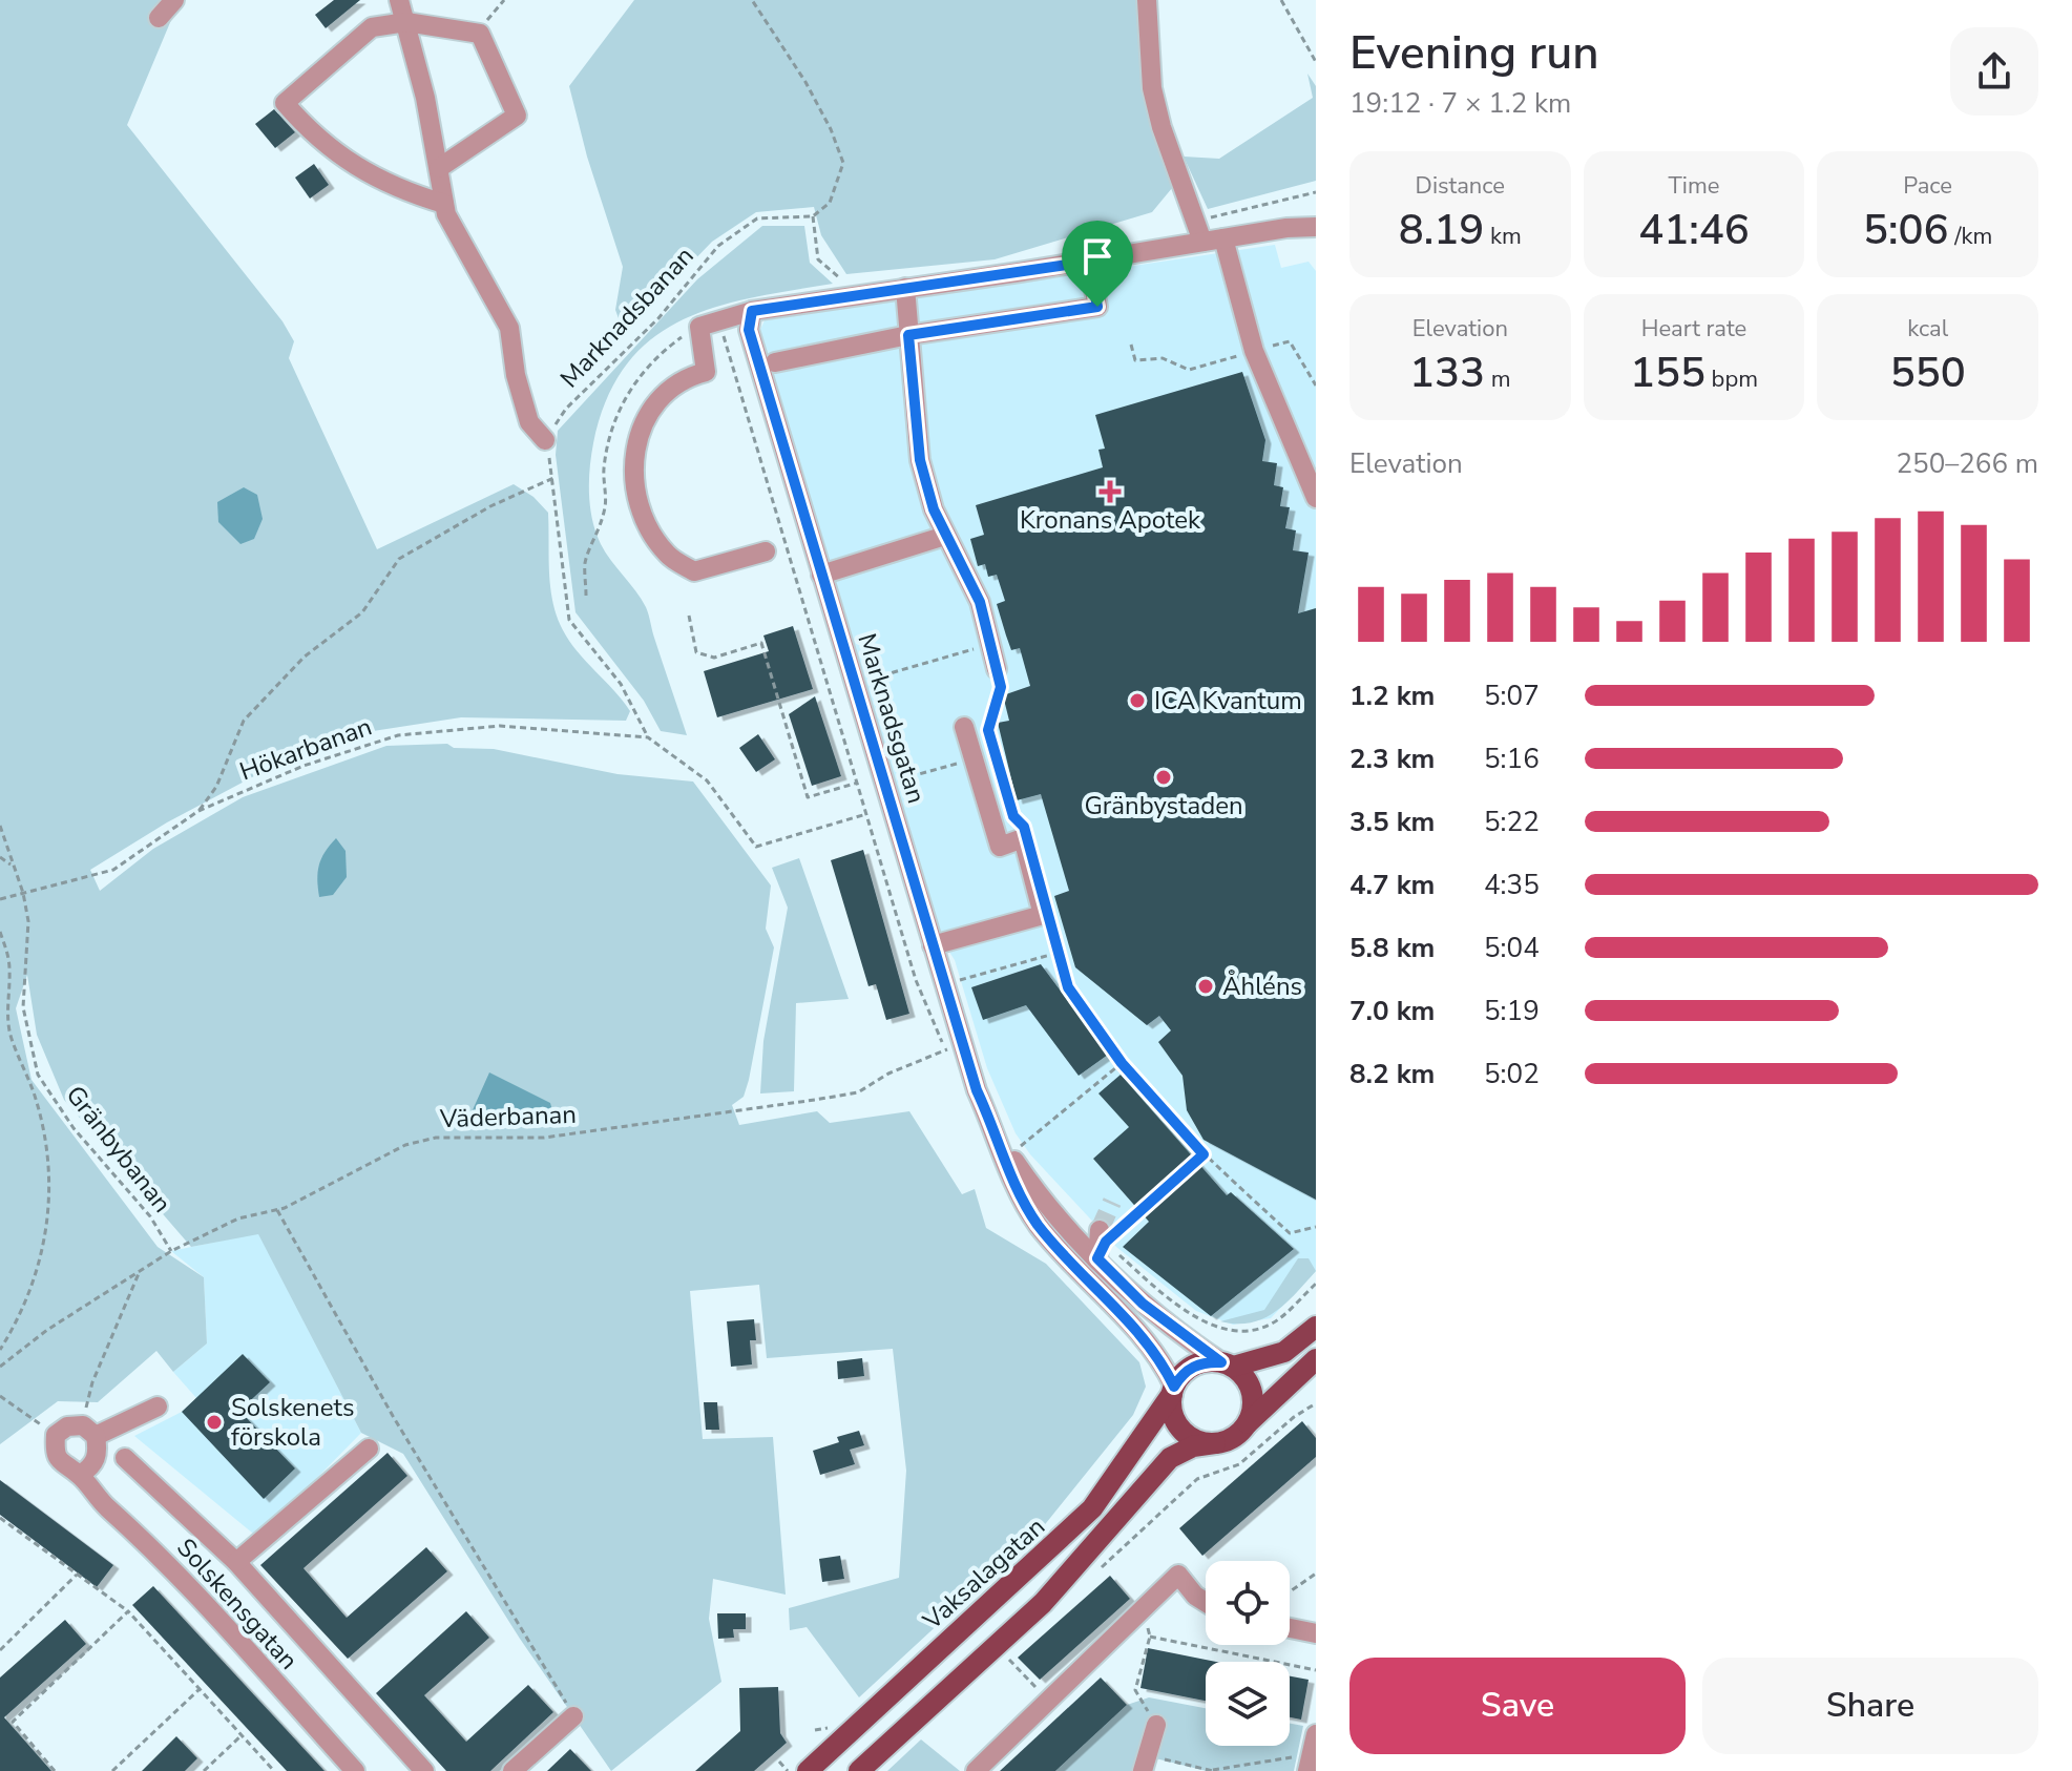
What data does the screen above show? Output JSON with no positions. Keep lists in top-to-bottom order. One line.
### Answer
{"streets":{"main road":["Vaksalagatan"],"street":["Marknadsgatan","Solskensgatan"],"path":["Marknadsbanan","Hökarbanan","Väderbanan","Gränbybanan"]},"crossings":[["Marknadsgatan","Väderbanan"],["Marknadsgatan","Vaksalagatan"],["Hökarbanan","Gränbybanan"],["Väderbanan","Gränbybanan"]],"places":{"health":["Kronans Apotek"],"other":["ICA Kvantum","Gränbystaden","Åhléns","Solskenets förskola"]},"page":{"heading":["Evening run","19:12 · 7 × 1.2 km"],"stats":[["Distance","8.19 km"],["Time","41:46"],["Pace","5:06 /km"],["Elevation","133 m"],["Heart rate","155 bpm"],["kcal","550"]],"chart":["Elevation","250–266 m"],"list":[{"name":"1.2 km","note":"5:07"},{"name":"2.3 km","note":"5:16"},{"name":"3.5 km","note":"5:22"},{"name":"4.7 km","note":"4:35"},{"name":"5.8 km","note":"5:04"},{"name":"7.0 km","note":"5:19"},{"name":"8.2 km","note":"5:02"}],"buttons":["Save","Share"]}}
